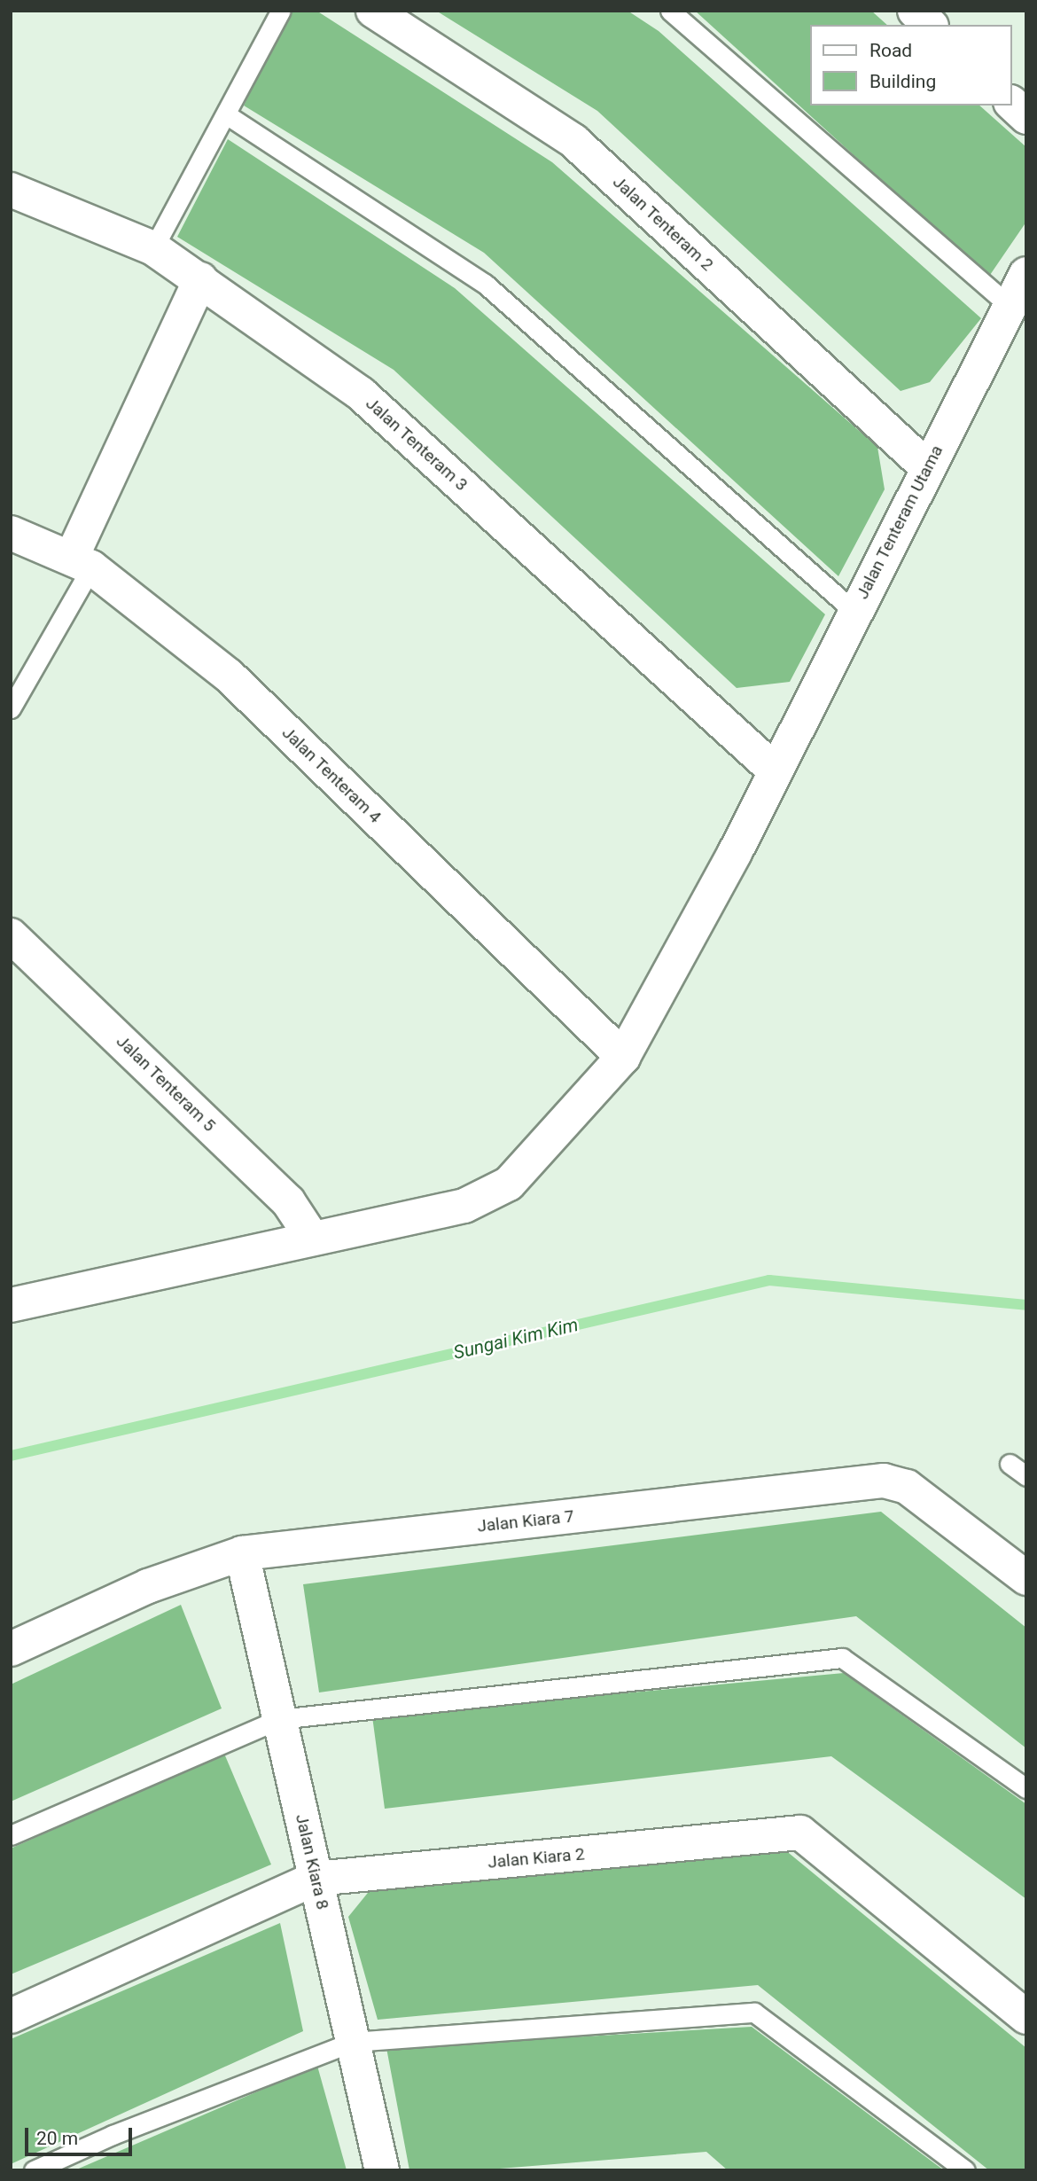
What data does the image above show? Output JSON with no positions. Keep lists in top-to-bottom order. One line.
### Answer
{"streets":{"street":["Jalan Tenteram 2","Jalan Tenteram 3","Jalan Tenteram Utama","Jalan Tenteram 4","Jalan Tenteram 5","Jalan Kiara 7","Jalan Kiara 2","Jalan Kiara 8"]},"crossings":[["Jalan Tenteram 2","Jalan Tenteram Utama"],["Jalan Tenteram 3","Jalan Tenteram Utama"],["Jalan Tenteram Utama","Jalan Tenteram 4"],["Jalan Tenteram Utama","Jalan Tenteram 5"],["Jalan Kiara 7","Jalan Kiara 8"],["Jalan Kiara 2","Jalan Kiara 8"]],"water":["Sungai Kim Kim"],"legend":["Road","Building"],"scale_bar":"20 m"}
